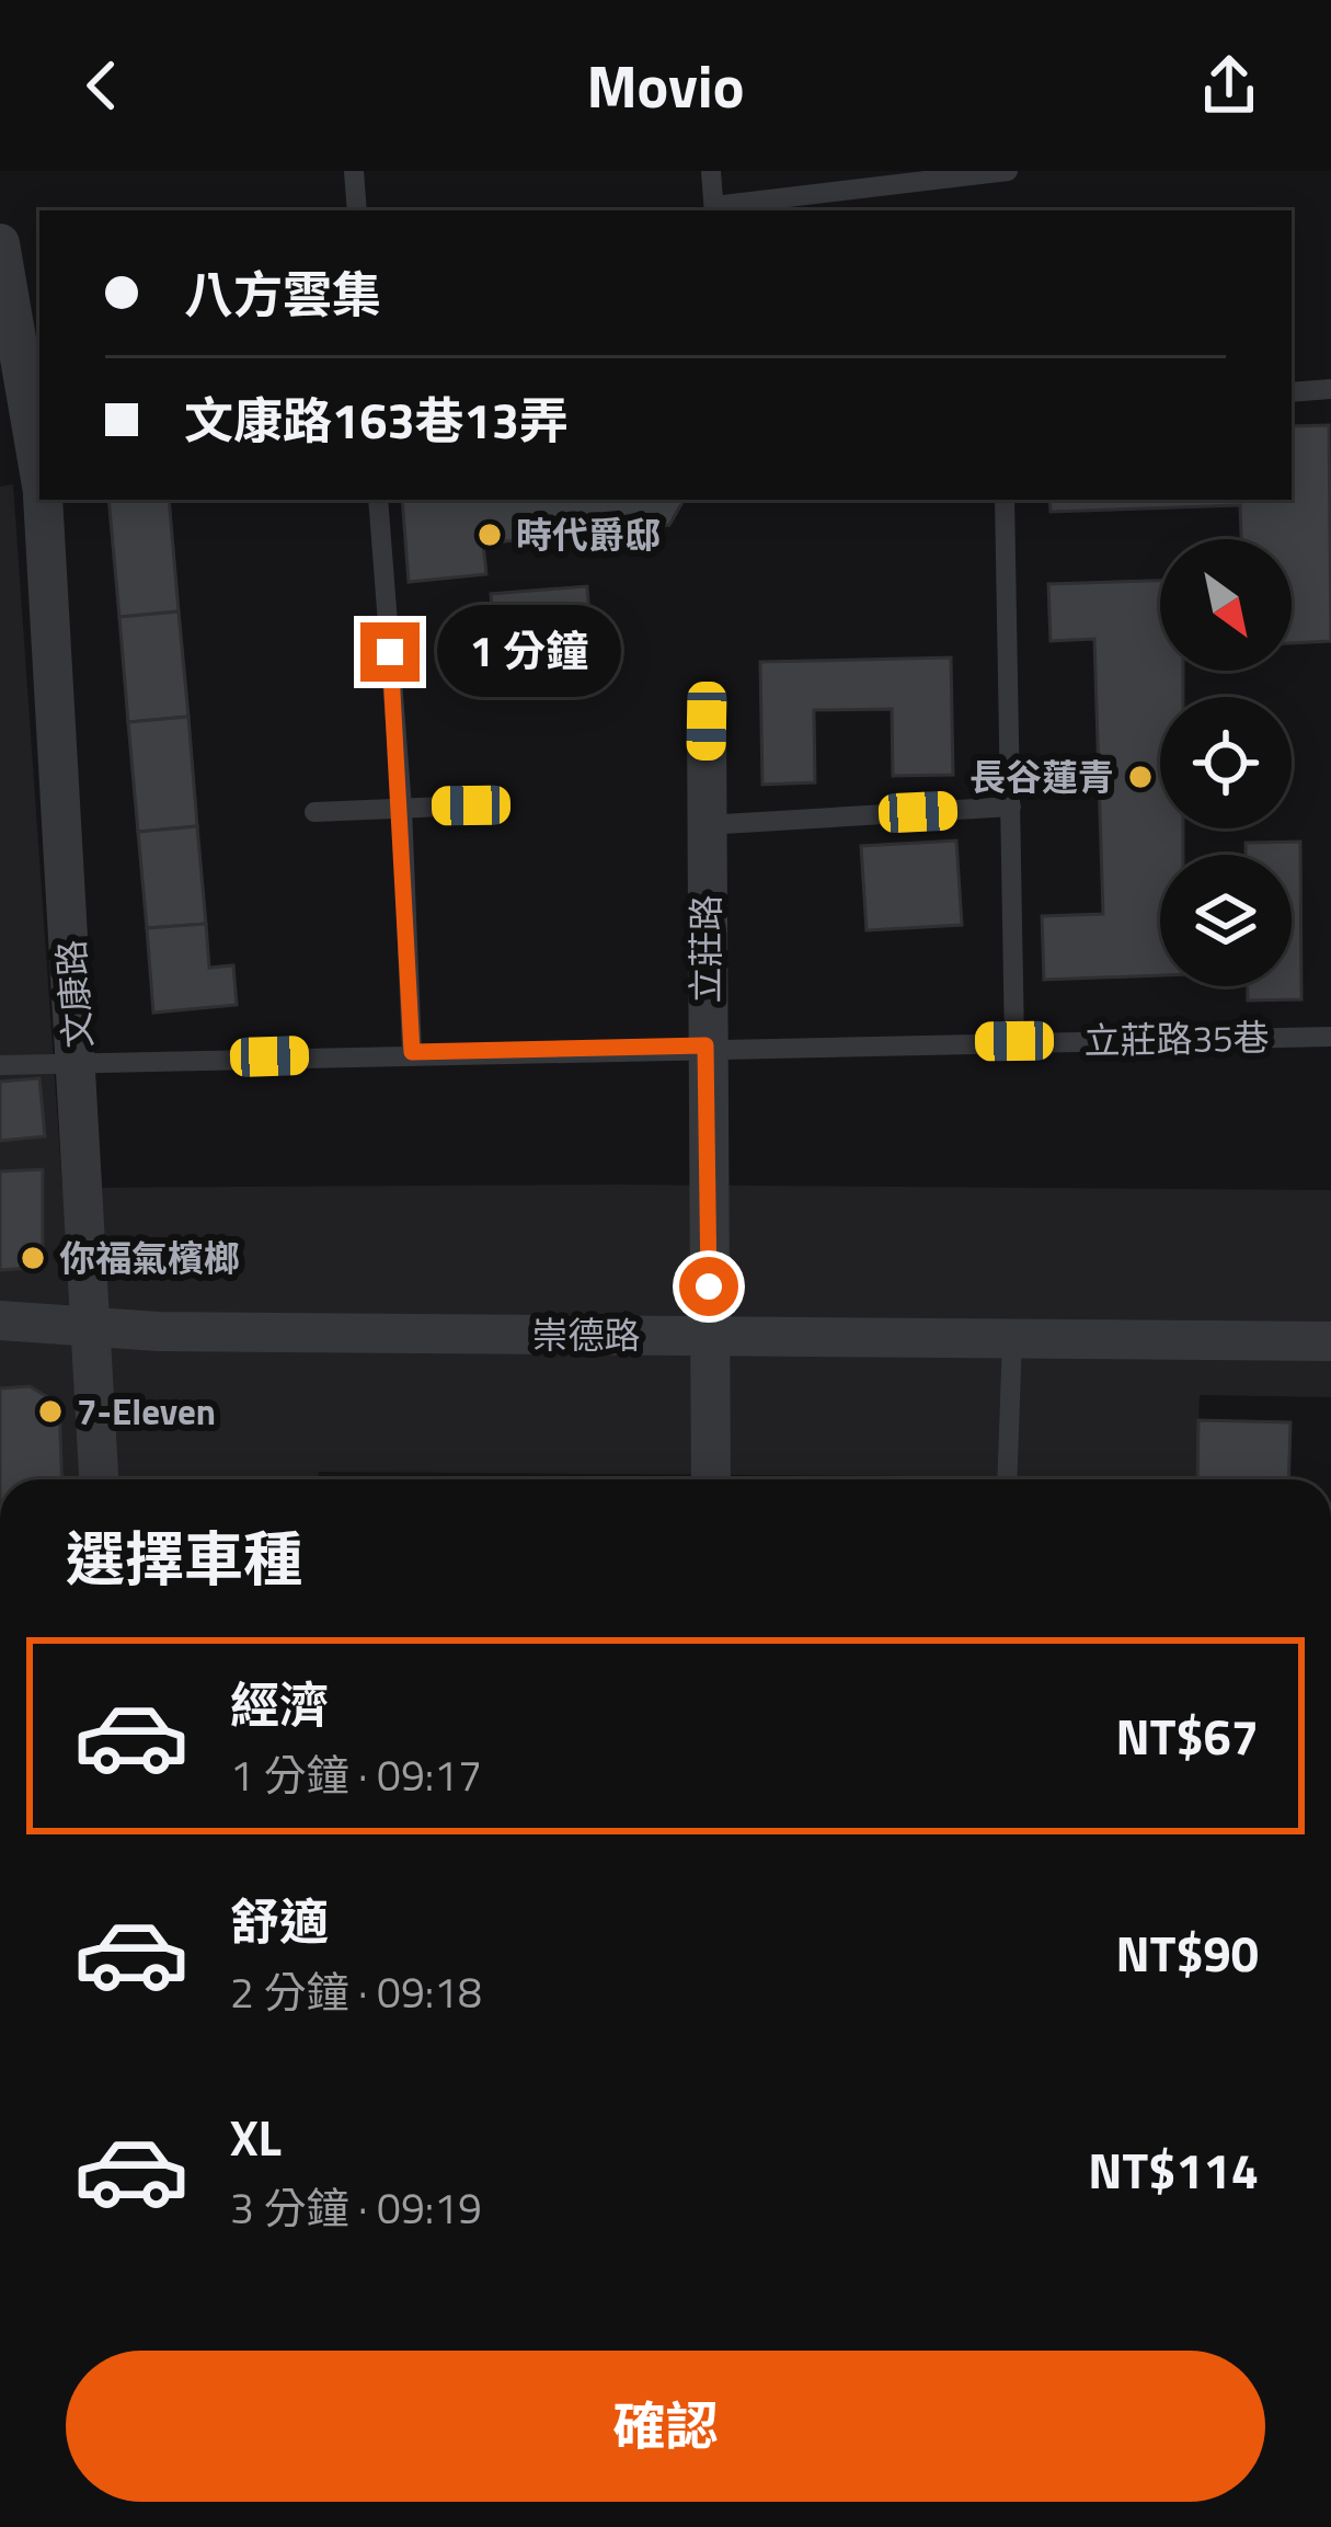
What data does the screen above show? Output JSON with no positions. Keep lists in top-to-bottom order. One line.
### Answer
{"streets":{"street":["立莊路","文康路","崇德路"],"lane":["立莊路35巷"]},"crossings":[["立莊路","立莊路35巷"],["立莊路","崇德路"],["文康路","立莊路35巷"],["文康路","崇德路"]],"places":["時代爵邸","長谷蓮青","你福氣檳榔","7-Eleven"],"north":"bottom right","page":{"header":"Movio","banner":["八方雲集","文康路163巷13弄"],"bubble":"1 分鐘","heading":"選擇車種","list":[{"name":"經濟","note":"1 分鐘 · 09:17","value":"NT$67"},{"name":"舒適","note":"2 分鐘 · 09:18","value":"NT$90"},{"name":"XL","note":"3 分鐘 · 09:19","value":"NT$114"}],"buttons":"確認"}}
